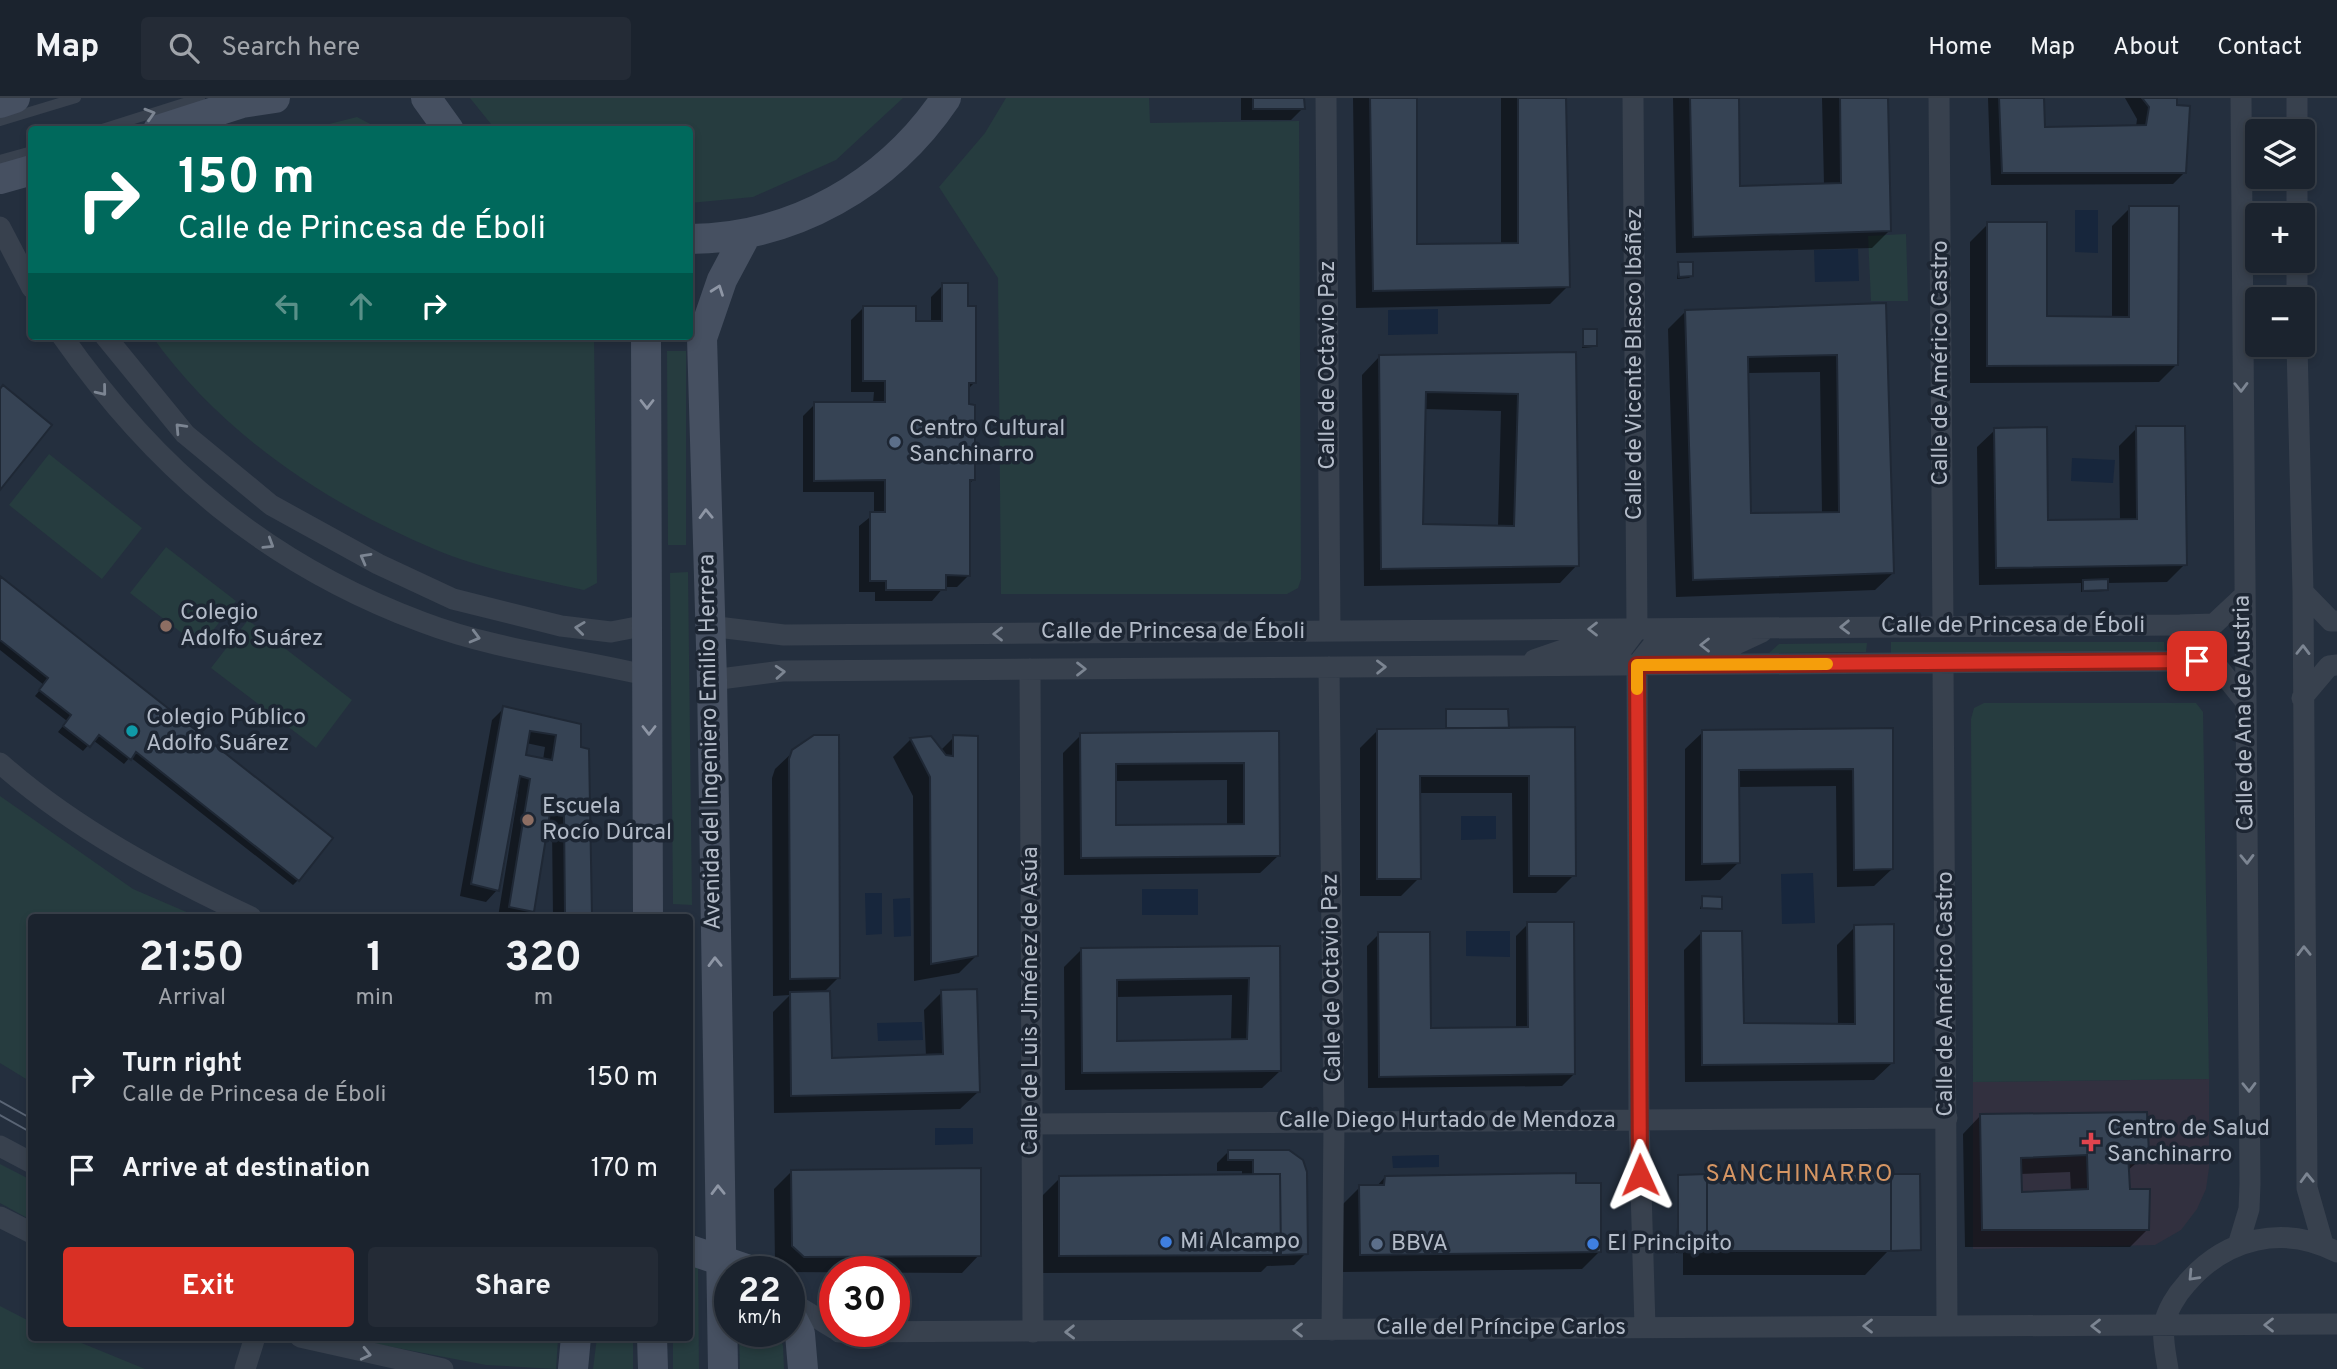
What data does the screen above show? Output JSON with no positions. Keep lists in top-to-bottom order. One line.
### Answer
{"streets":{"street":["Calle de Américo Castro","Calle de Vicente Blasco Ibáñez","Calle de Octavio Paz","Calle de Princesa de Éboli","Calle de Ana de Austria","Avenida del Ingeniero Emilio Herrera","Calle de Luis Jiménez de Asúa","Calle Diego Hurtado de Mendoza","Calle del Príncipe Carlos"]},"crossings":[["Calle de Américo Castro","Calle de Princesa de Éboli"],["Calle de Américo Castro","Calle Diego Hurtado de Mendoza"],["Calle de Américo Castro","Calle del Príncipe Carlos"],["Calle de Vicente Blasco Ibáñez","Calle de Princesa de Éboli"],["Calle de Octavio Paz","Calle de Princesa de Éboli"],["Calle de Octavio Paz","Calle Diego Hurtado de Mendoza"],["Calle de Octavio Paz","Calle del Príncipe Carlos"],["Calle de Princesa de Éboli","Calle de Ana de Austria"],["Calle de Princesa de Éboli","Avenida del Ingeniero Emilio Herrera"],["Calle de Princesa de Éboli","Calle de Luis Jiménez de Asúa"],["Calle de Luis Jiménez de Asúa","Calle Diego Hurtado de Mendoza"],["Calle de Luis Jiménez de Asúa","Calle del Príncipe Carlos"]],"one_way":["Calle del Príncipe Carlos"],"districts":["SANCHINARRO"],"places":{"other":["Centro Cultural Sanchinarro","Colegio Adolfo Suárez","Colegio Público Adolfo Suárez","Escuela Rocío Dúrcal","Mi Alcampo","BBVA","El Principito"],"health":["Centro de Salud Sanchinarro"]},"page":{"header":"Map","search":"Search here","nav":["Home","Map","About","Contact"],"map_buttons":["+","−"],"turn":["150 m","Calle de Princesa de Éboli"],"eta":["21:50","Arrival","1","min","320","m"],"list":[{"name":"Turn right","note":"Calle de Princesa de Éboli","value":"150 m"},{"name":"Arrive at destination","value":"170 m"}],"buttons":["Exit","Share"],"speed":"22 km/h","limit":"30"}}
